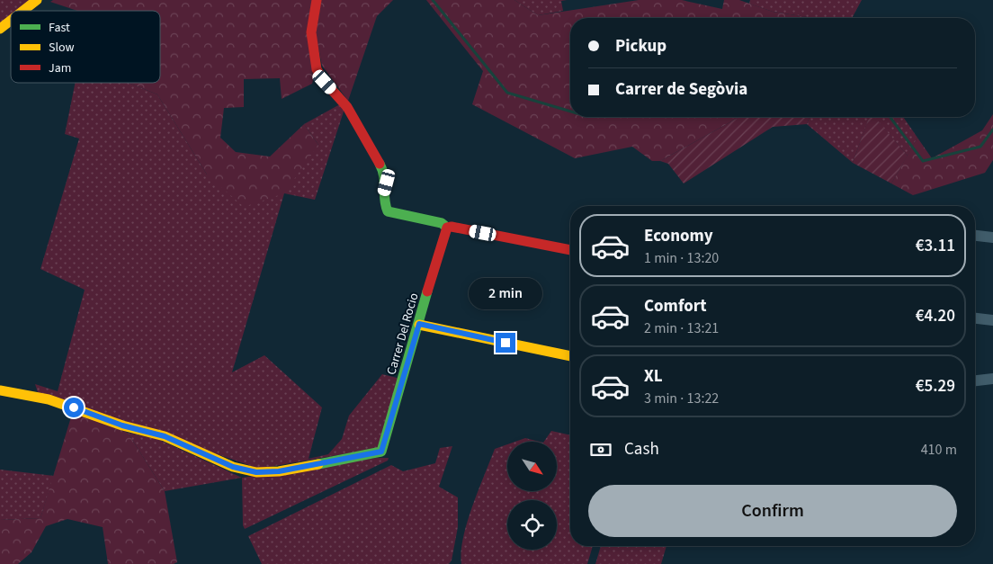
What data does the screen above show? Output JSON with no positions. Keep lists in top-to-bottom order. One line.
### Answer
{"streets":{"street":["Carrer Del Rocio"]},"legend":["Fast","Slow","Jam"],"north":"bottom right","page":{"banner":["Pickup","Carrer de Segòvia"],"list":[{"name":"Economy","note":"1 min · 13:20","value":"€3.11"},{"name":"Comfort","note":"2 min · 13:21","value":"€4.20"},{"name":"XL","note":"3 min · 13:22","value":"€5.29"}],"bubble":"2 min","pay":["Cash","410 m"],"buttons":"Confirm"}}
